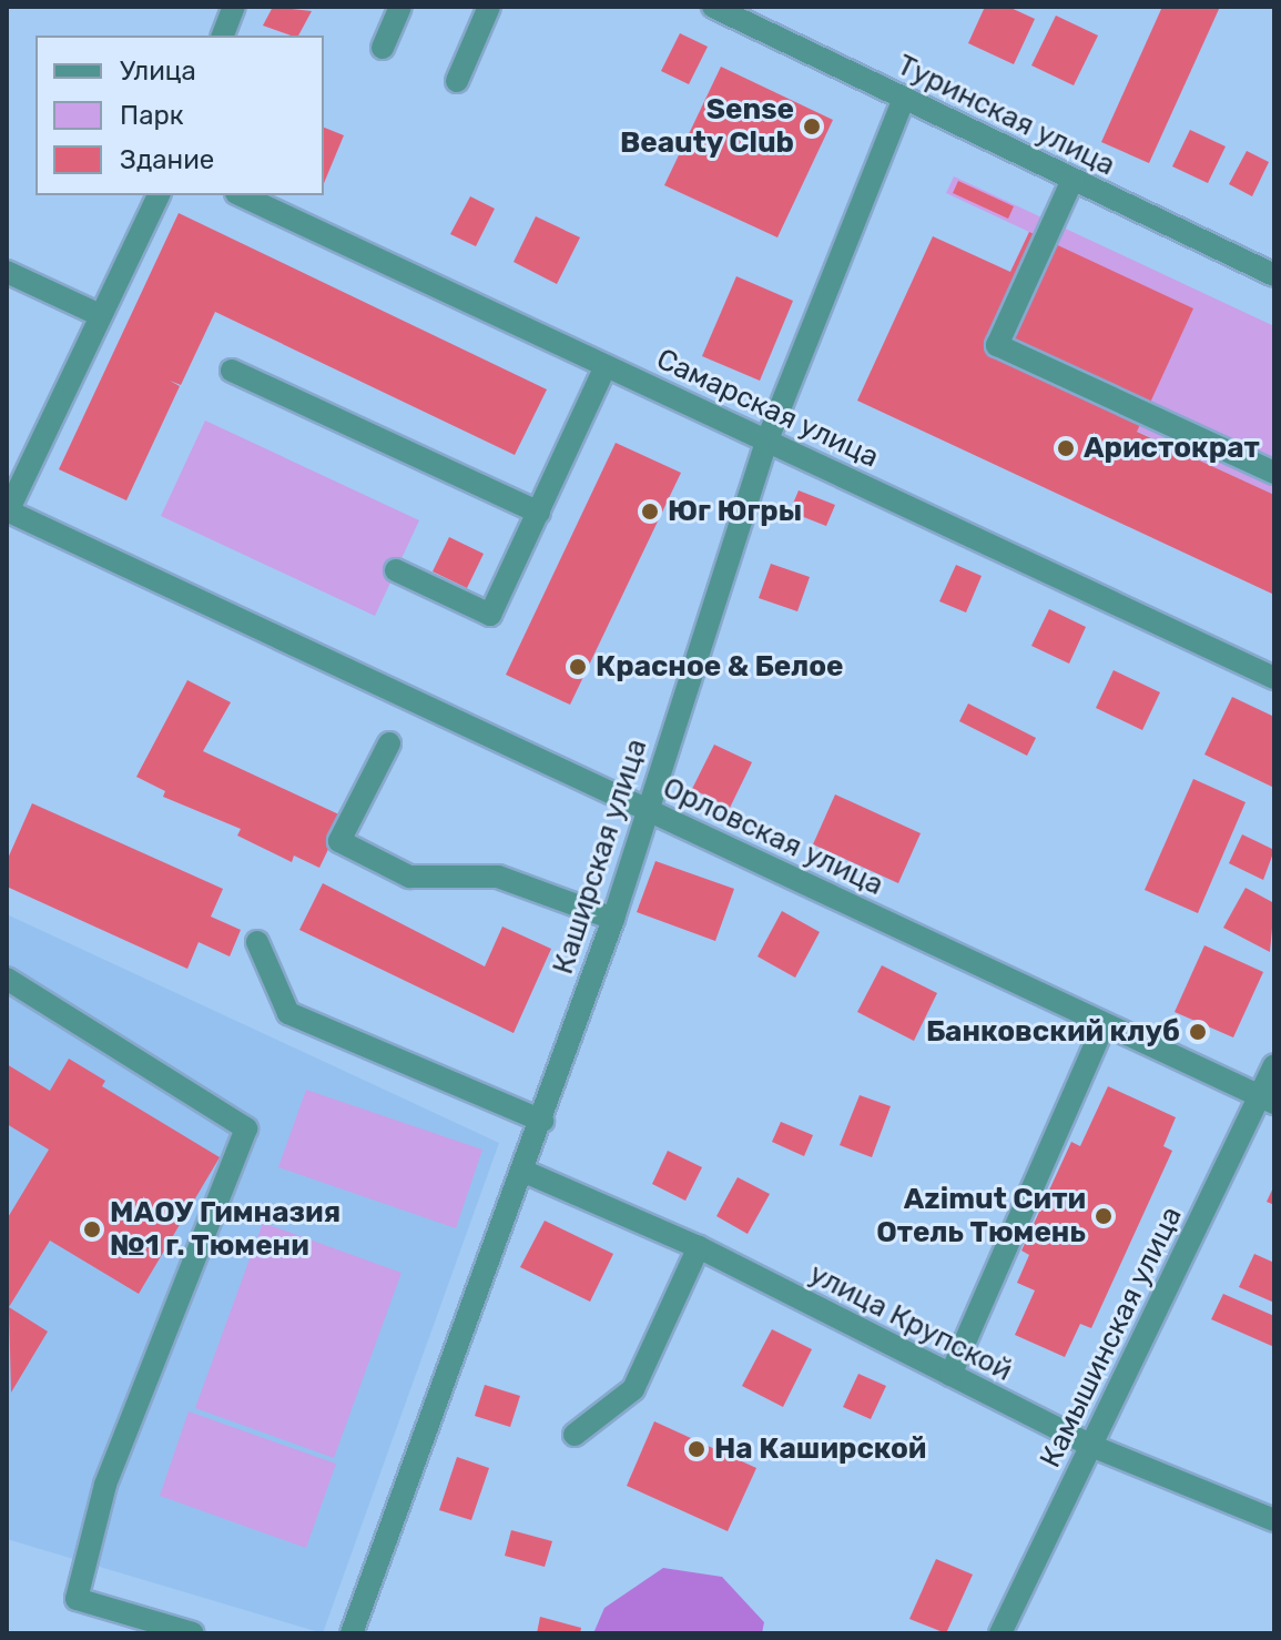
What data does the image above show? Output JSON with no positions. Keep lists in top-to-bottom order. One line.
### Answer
{"streets":{"street":["Туринская улица","Самарская улица","Орловская улица","Каширская улица","улица Крупской","Камышинская улица"]},"crossings":[["Туринская улица","Каширская улица"],["Самарская улица","Каширская улица"],["Орловская улица","Каширская улица"],["Орловская улица","Камышинская улица"],["Каширская улица","улица Крупской"],["улица Крупской","Камышинская улица"]],"places":["Sense Beauty Club","Аристократ","Юг Югры","Красное & Белое","Банковский клуб","Azimut Сити Отель Тюмень","МАОУ Гимназия №1 г. Тюмени","На Каширской"],"legend":["Улица","Парк","Здание"]}
